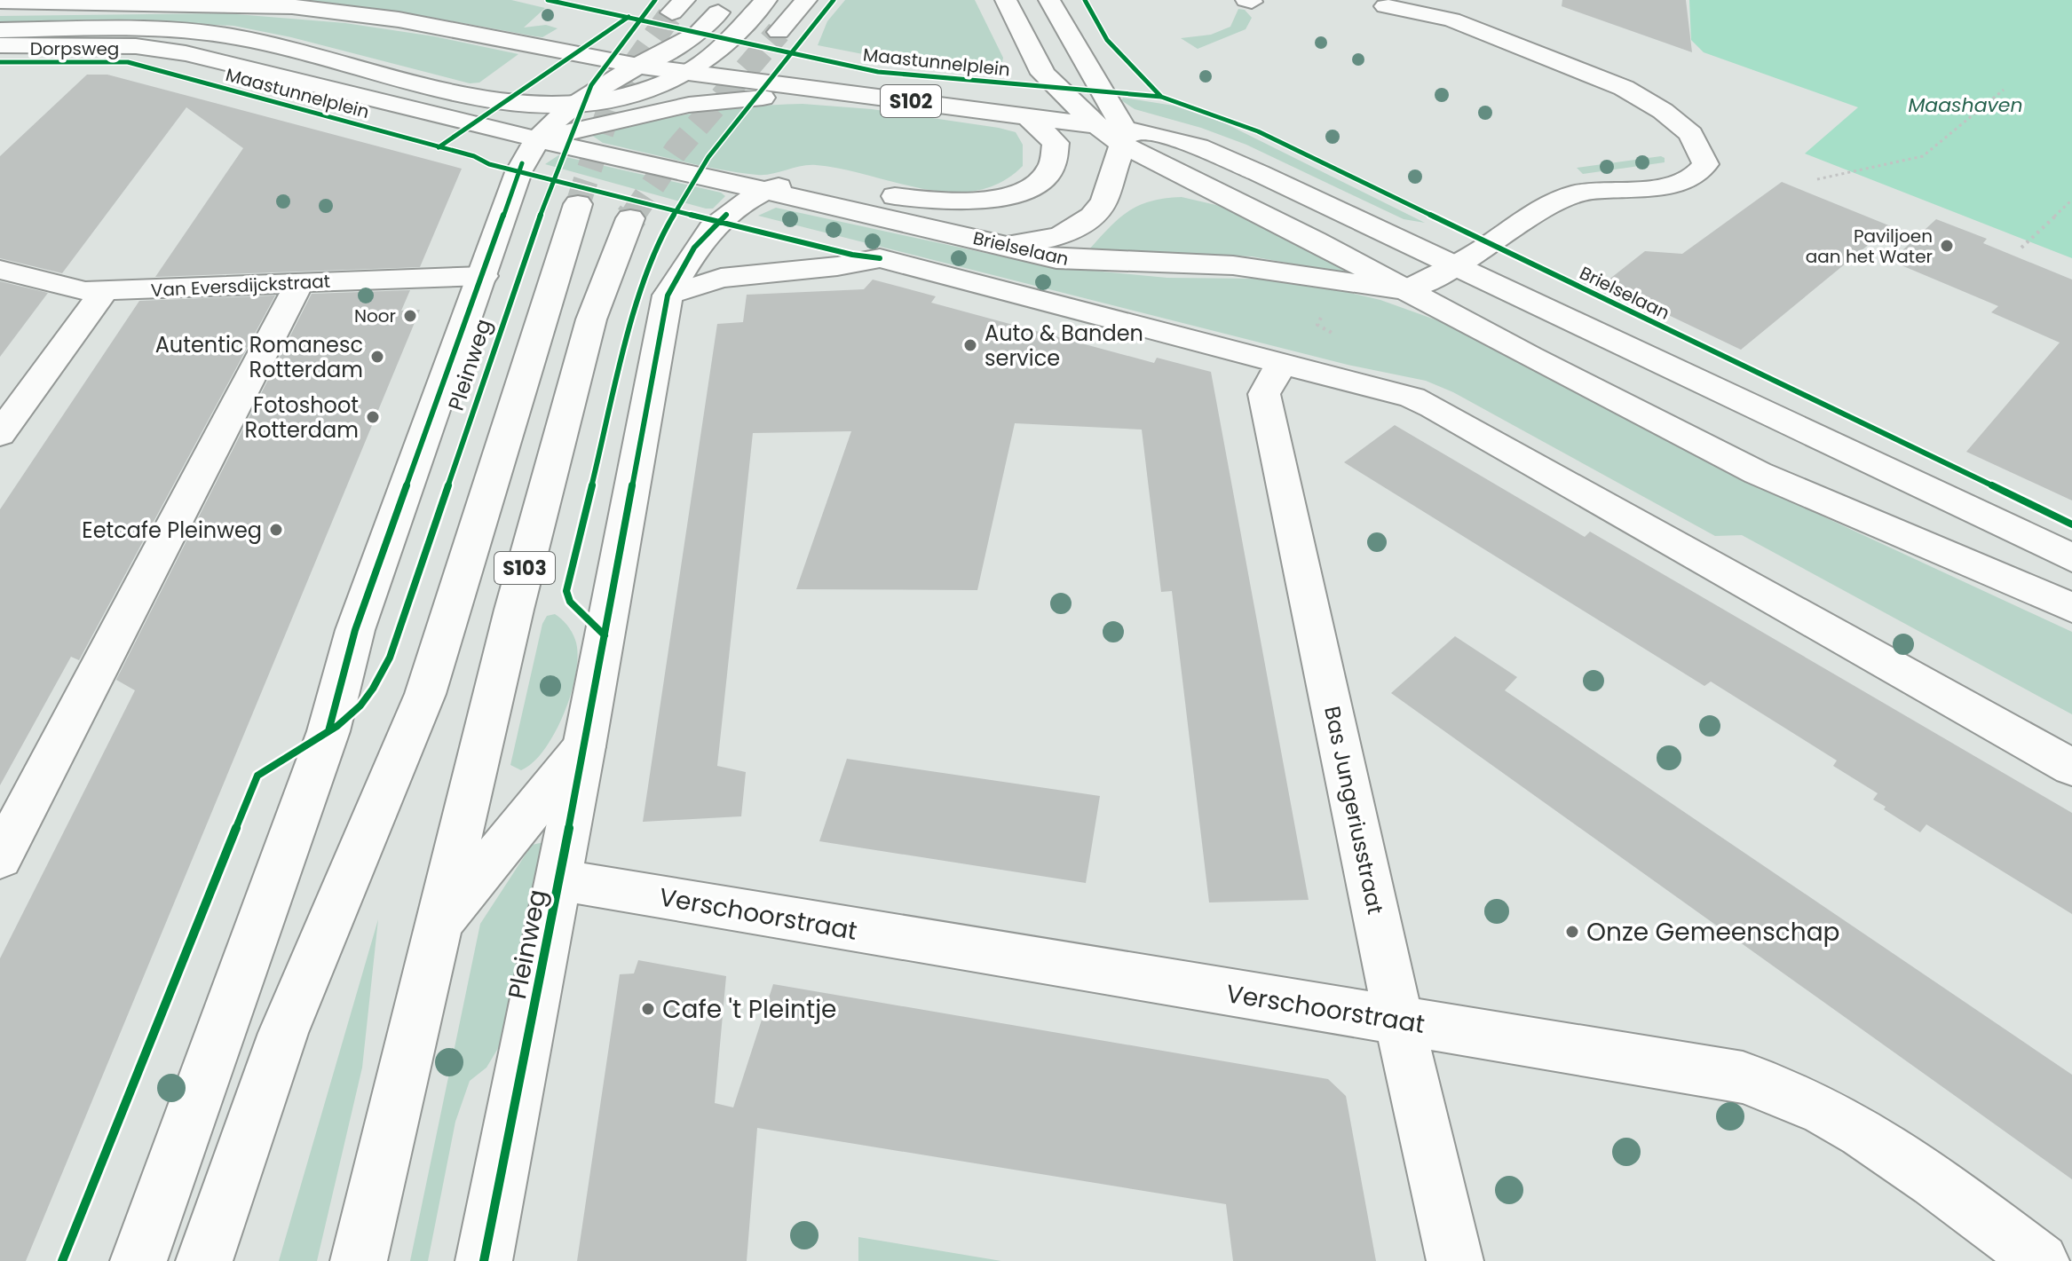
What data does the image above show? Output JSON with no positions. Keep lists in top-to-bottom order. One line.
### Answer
{"streets":{"main road":["Dorpsweg","Maastunnelplein","S102","Brielselaan","Van Eversdijckstraat","Pleinweg","S103","Bas Jungeriusstraat","Verschoorstraat"]},"crossings":[["Dorpsweg","Maastunnelplein"],["Maastunnelplein","Brielselaan"],["Maastunnelplein","Pleinweg"],["Van Eversdijckstraat","Pleinweg"],["Pleinweg","Verschoorstraat"],["Bas Jungeriusstraat","Verschoorstraat"]],"water":["Maashaven"],"places":["Paviljoen aan het Water","Noor","Auto & Banden service","Autentic Romanesc Rotterdam","Fotoshoot Rotterdam","Eetcafe Pleinweg","Onze Gemeenschap","Cafe 't Pleintje"]}
